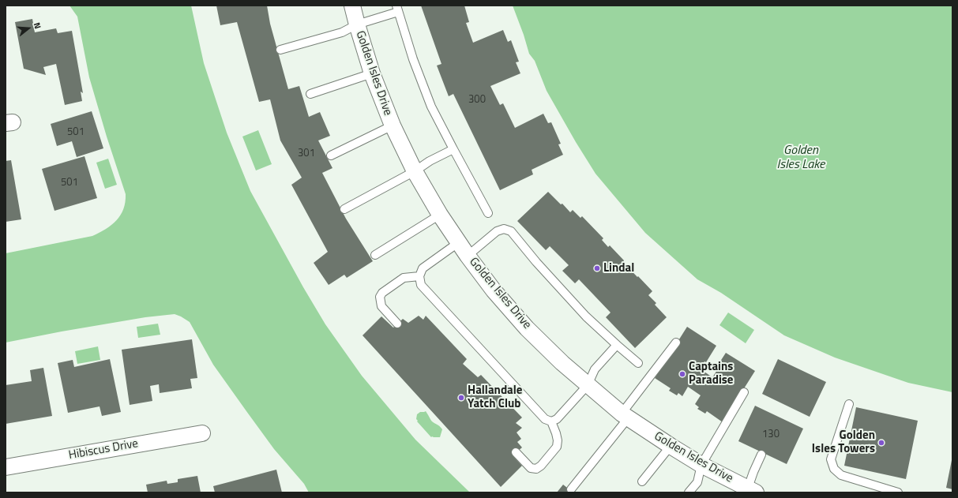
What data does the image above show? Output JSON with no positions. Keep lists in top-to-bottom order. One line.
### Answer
{"streets":{"street":["Golden Isles Drive","Hibiscus Drive"]},"water":["Golden Isles Lake"],"places":["Lindal","Captains Paradise","Hallandale Yatch Club","Golden Isles Towers"],"house_numbers":["300","501","301","501","130"],"north":"right"}
